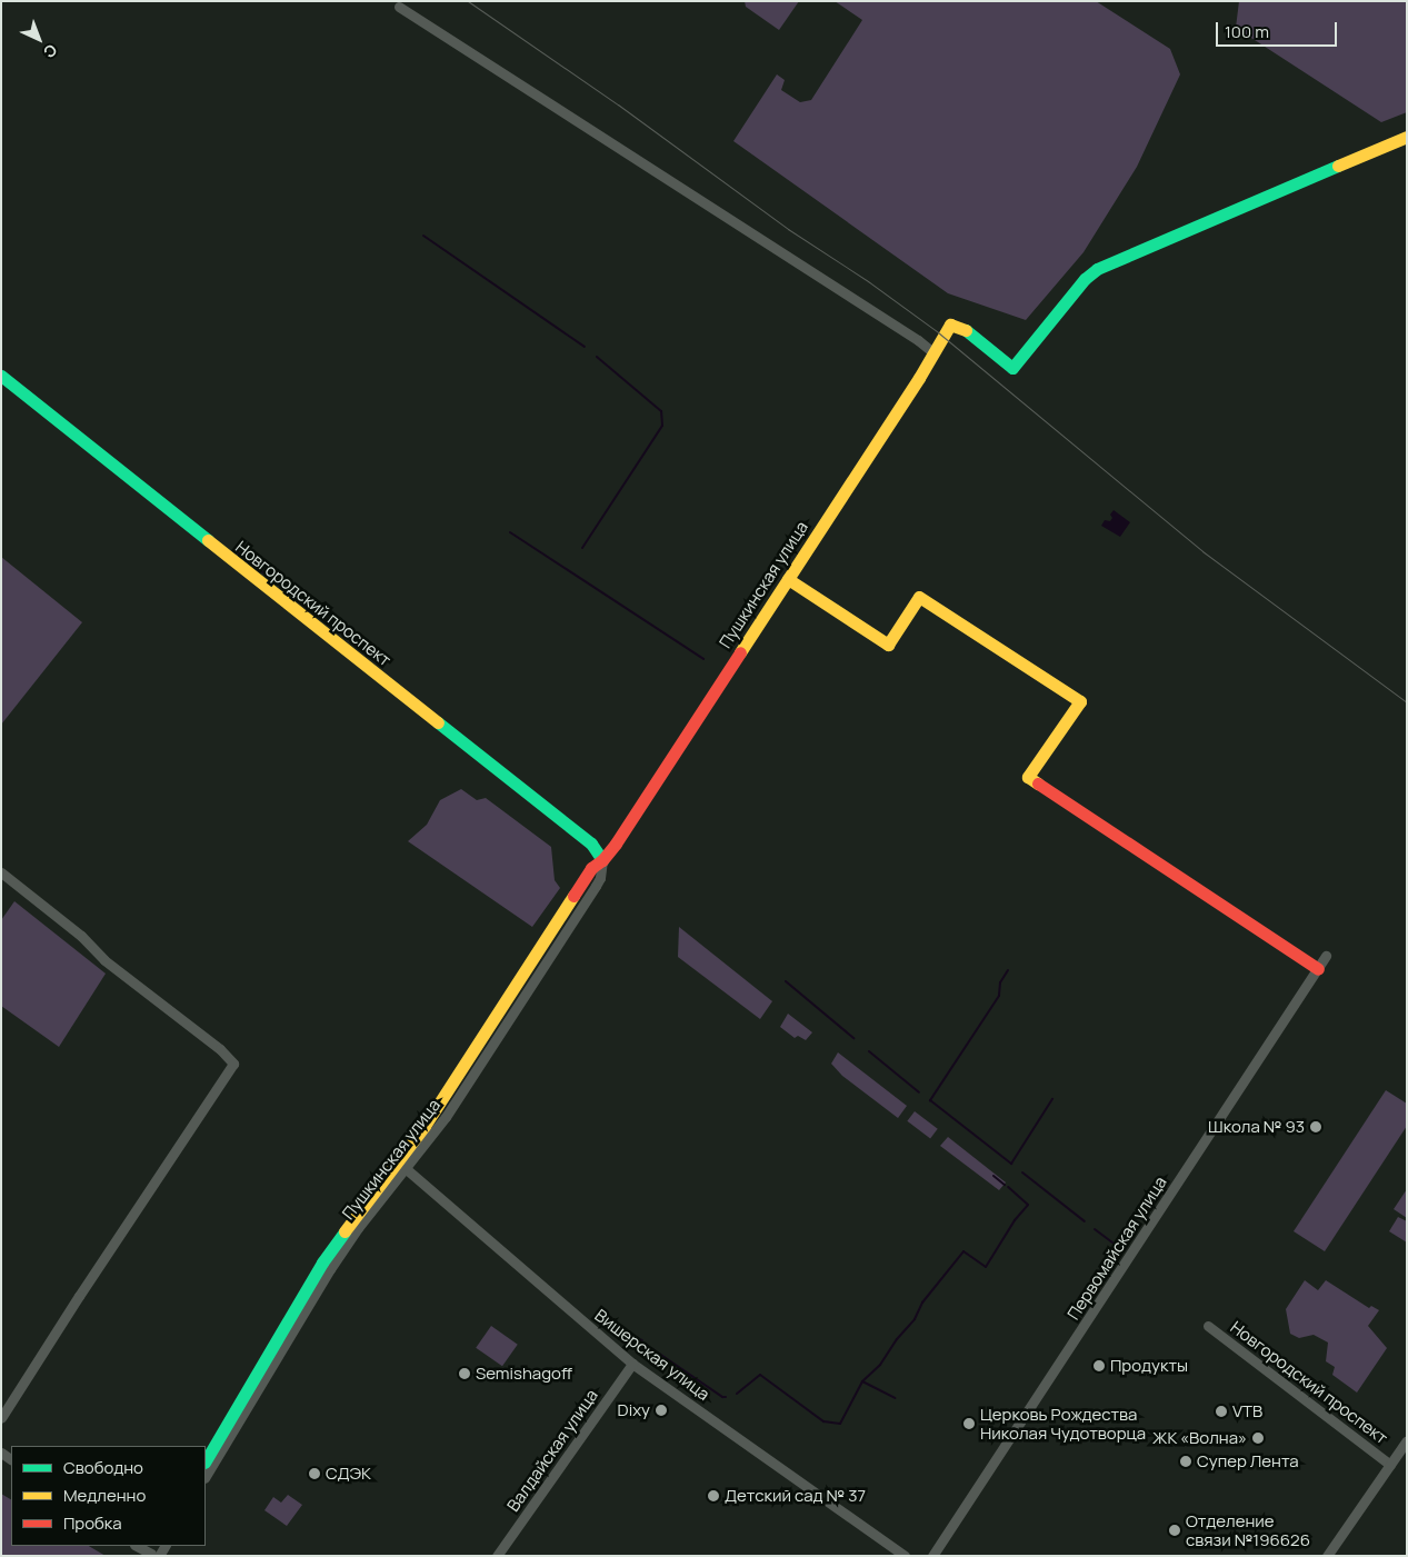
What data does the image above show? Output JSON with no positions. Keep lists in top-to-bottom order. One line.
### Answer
{"streets":{"street":["Пушкинская улица","Новгородский проспект","Первомайская улица","Вишерская улица","Валдайская улица"]},"crossings":[["Пушкинская улица","Новгородский проспект"],["Пушкинская улица","Вишерская улица"],["Вишерская улица","Валдайская улица"]],"places":["Школа № 93","Продукты","Semishagoff","Dixy","VTB","Церковь Рождества Николая Чудотворца","ЖК «Волна»","Супер Лента","СДЭК","Детский сад № 37","Отделение связи №196626"],"legend":["Свободно","Медленно","Пробка"],"scale_bar":"100 m","north":"bottom right"}
